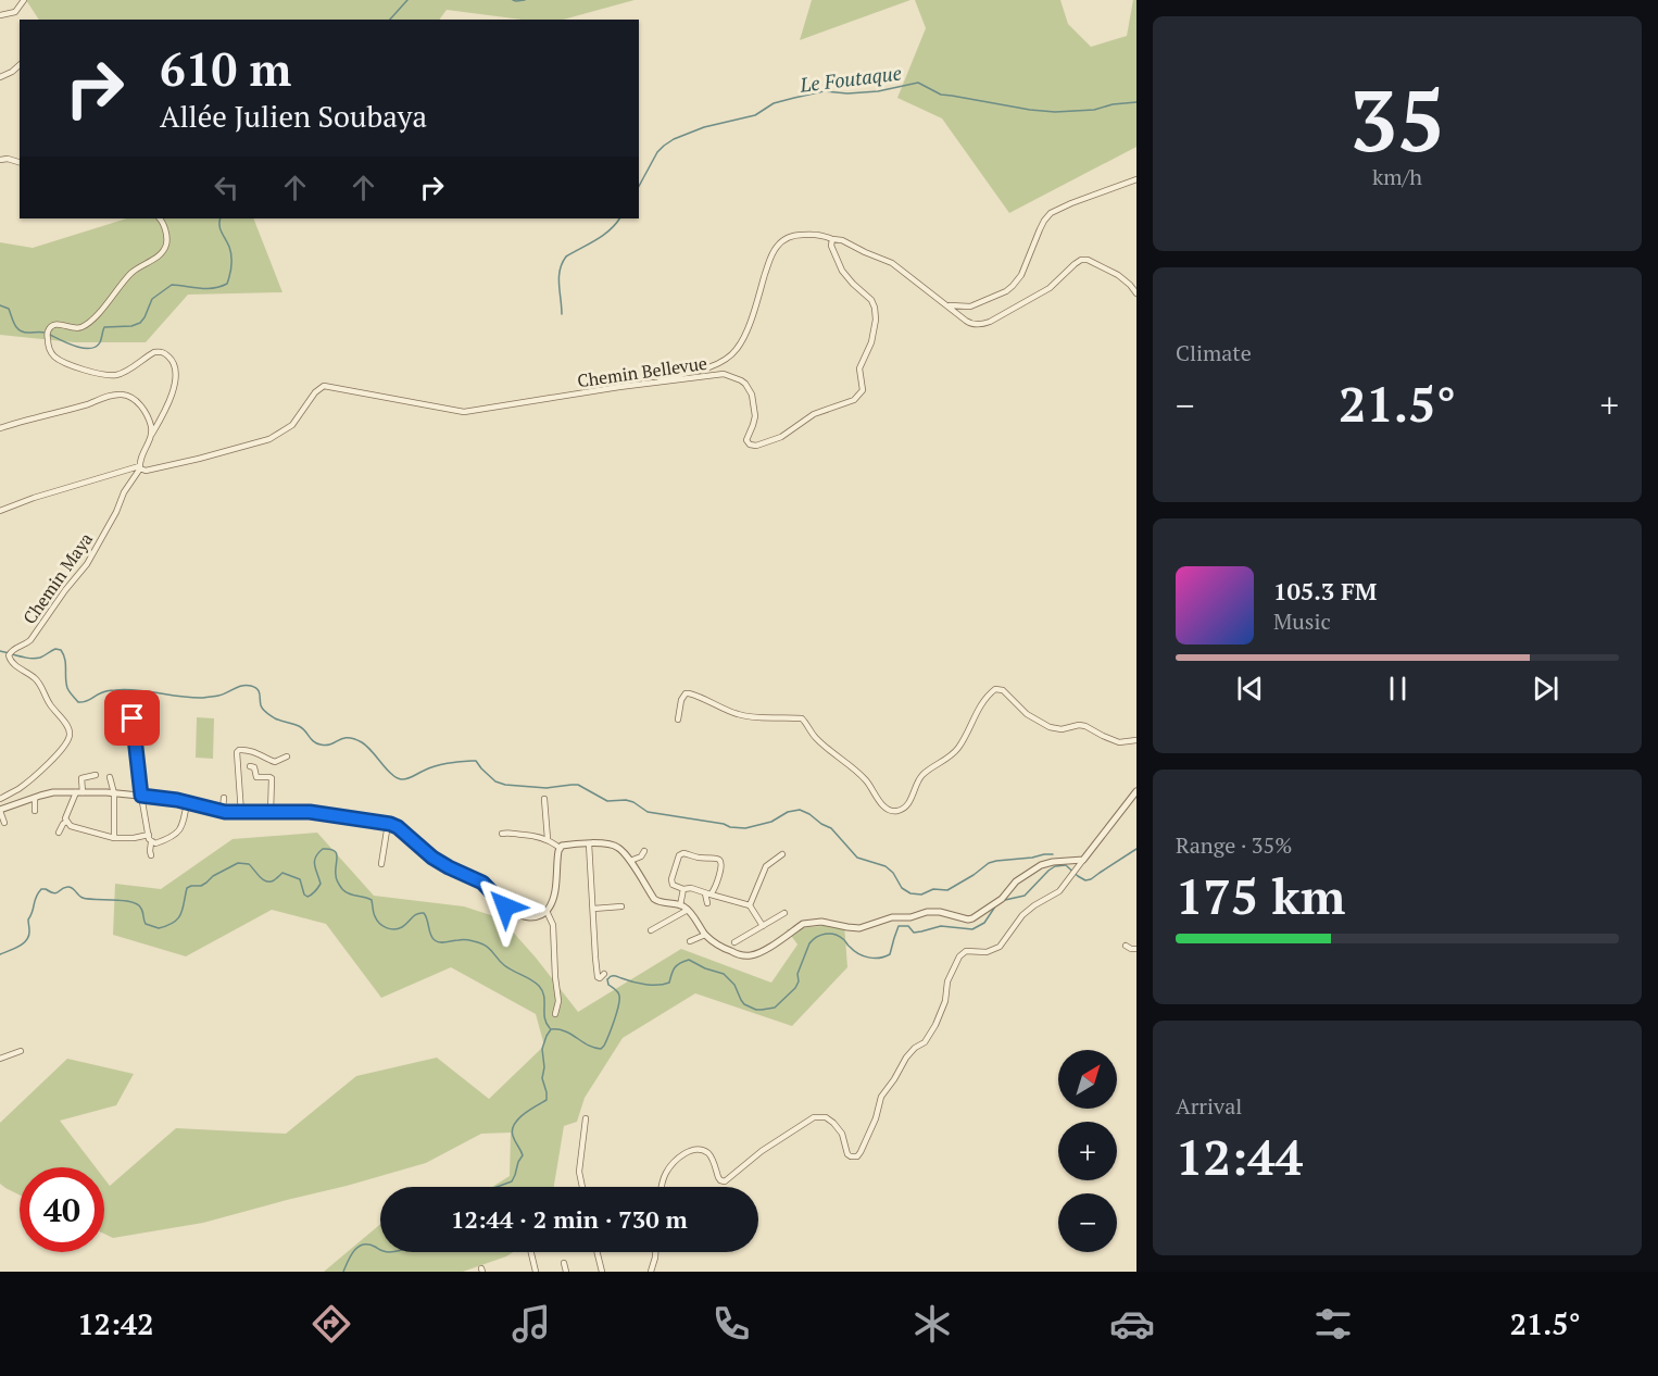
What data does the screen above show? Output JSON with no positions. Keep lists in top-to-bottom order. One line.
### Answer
{"streets":{"street":["Chemin Bellevue","Chemin Maya"]},"crossings":[["Chemin Bellevue","Chemin Maya"]],"water":["Le Foutaque"],"north":"top right","page":{"tile":[["35","km/h"],"Climate",["Range · 35%","175 km"],["Arrival","12:44"]],"turn":["610 m","Allée Julien Soubaya"],"heat":["−","21.5°","+"],"song":["105.3 FM","Music"],"map_buttons":["+","−"],"limit":"40","trip":"12:44 · 2 min · 730 m","tabs":["12:42","21.5°"]}}
